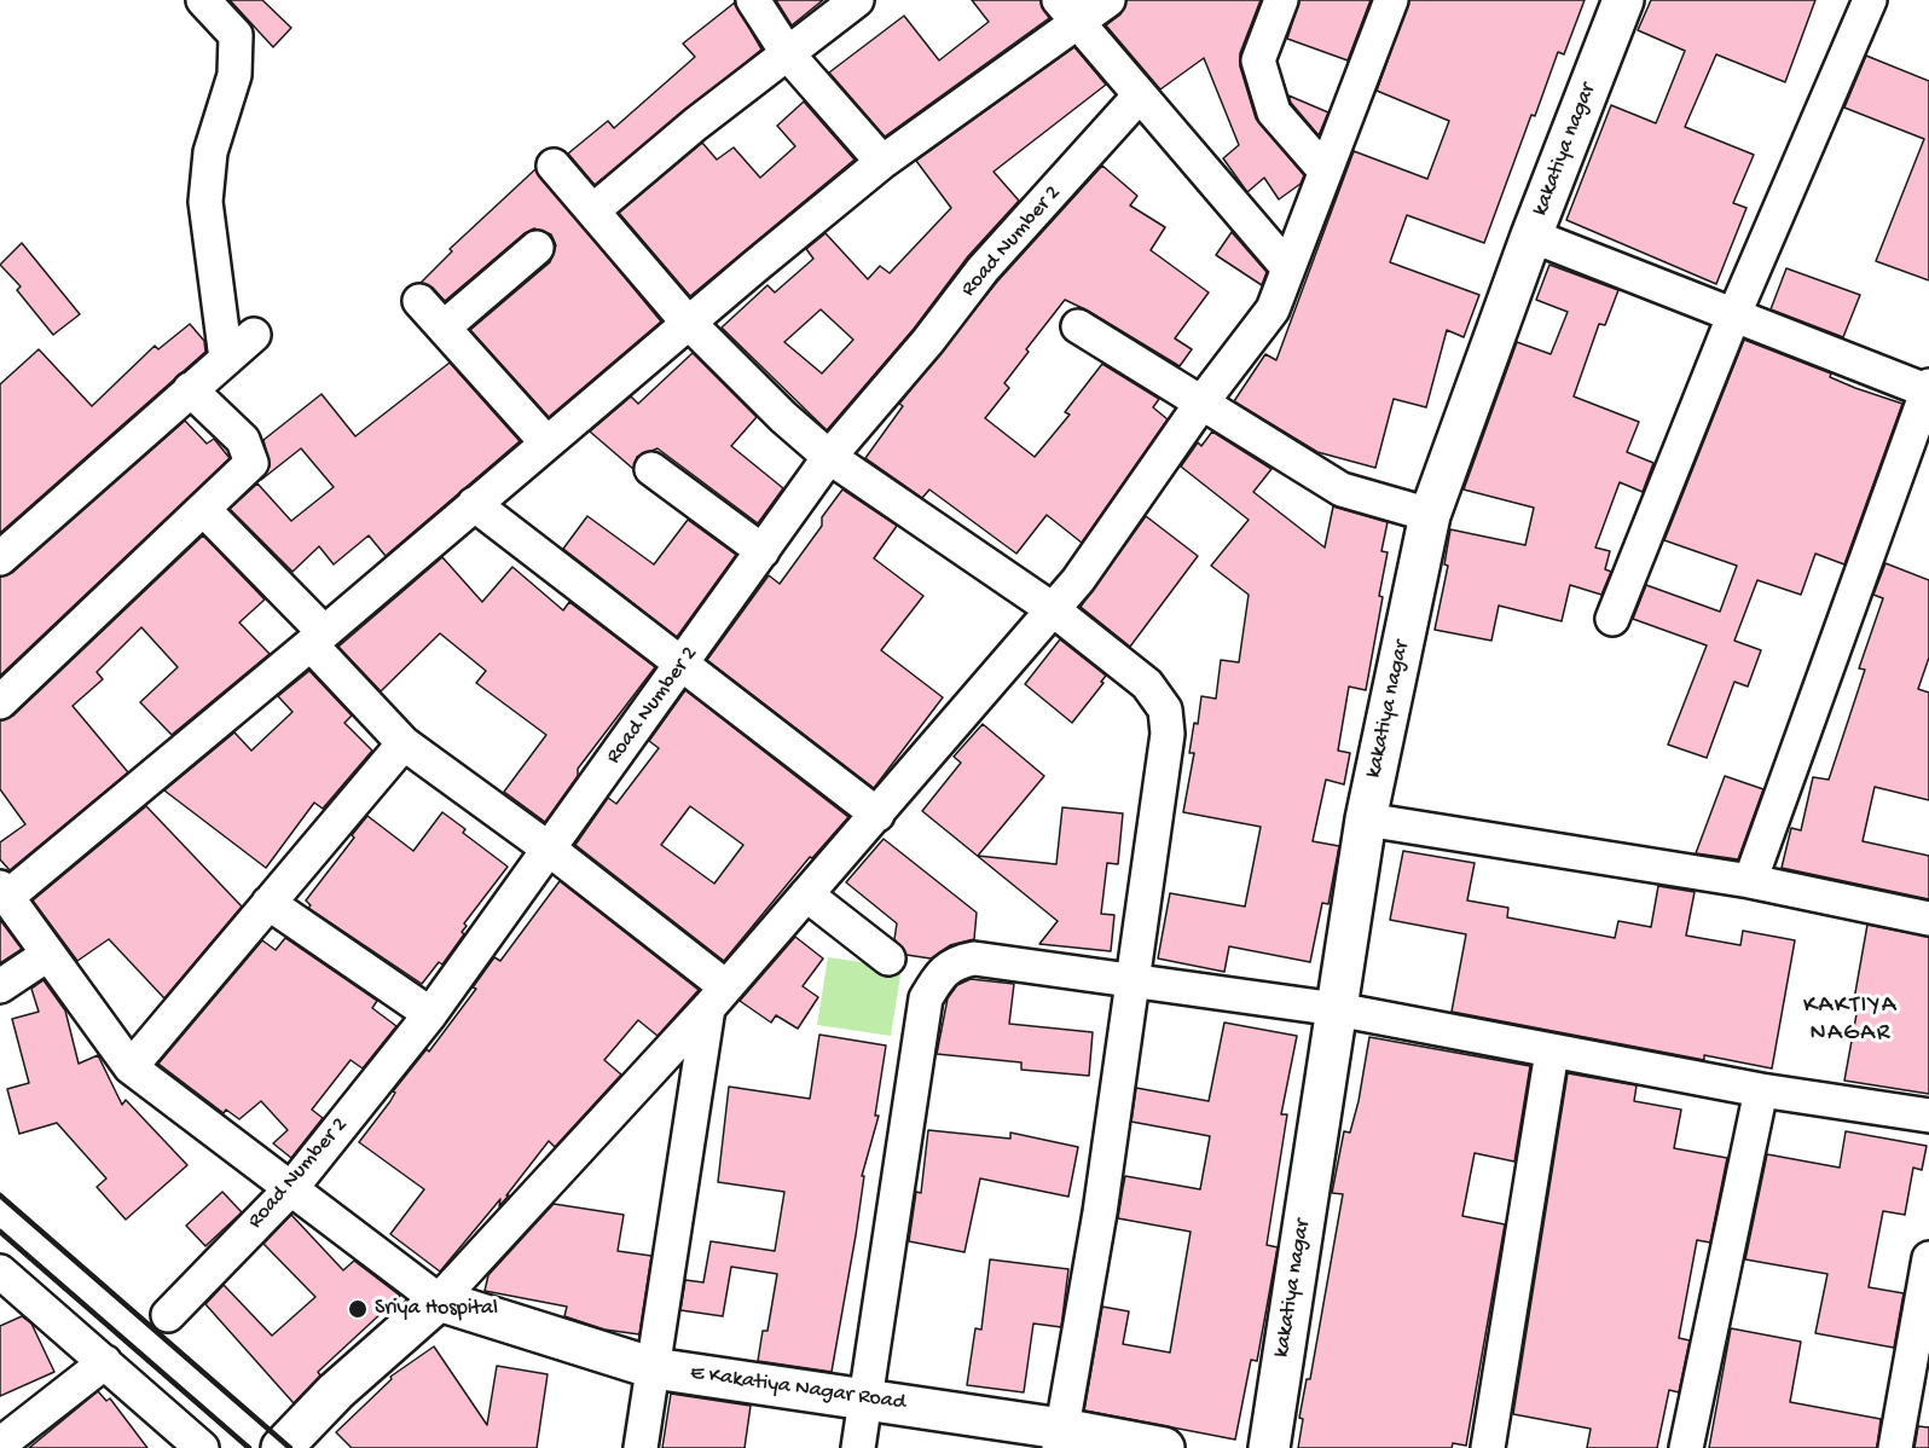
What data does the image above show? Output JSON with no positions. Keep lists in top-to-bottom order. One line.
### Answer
{"streets":{"street":["kakatiya nagar","Road Number 2","E Kakatiya Nagar Road"]},"districts":["KAKTIYA NAGAR"],"places":["Sriya Hospital"]}
